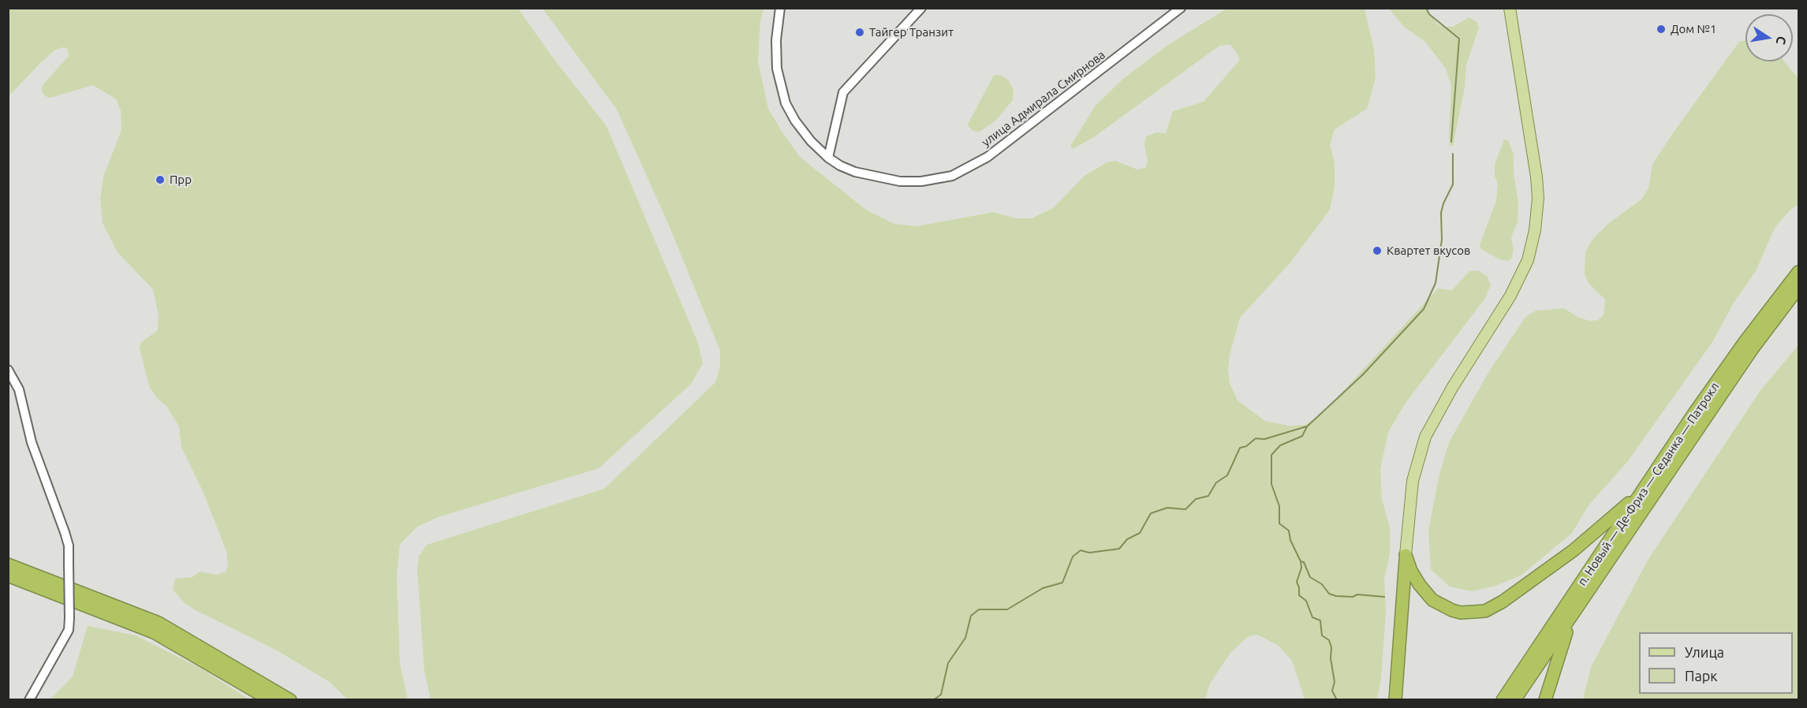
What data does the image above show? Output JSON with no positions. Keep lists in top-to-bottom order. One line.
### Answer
{"streets":{"highway":["п. Новый — Де-Фриз — Седанка — Патрокл"],"street":["улица Адмирала Смирнова"]},"places":["Дом №1","Тайгер Транзит","Прр","Квартет вкусов"],"legend":["Улица","Парк"],"north":"right"}
